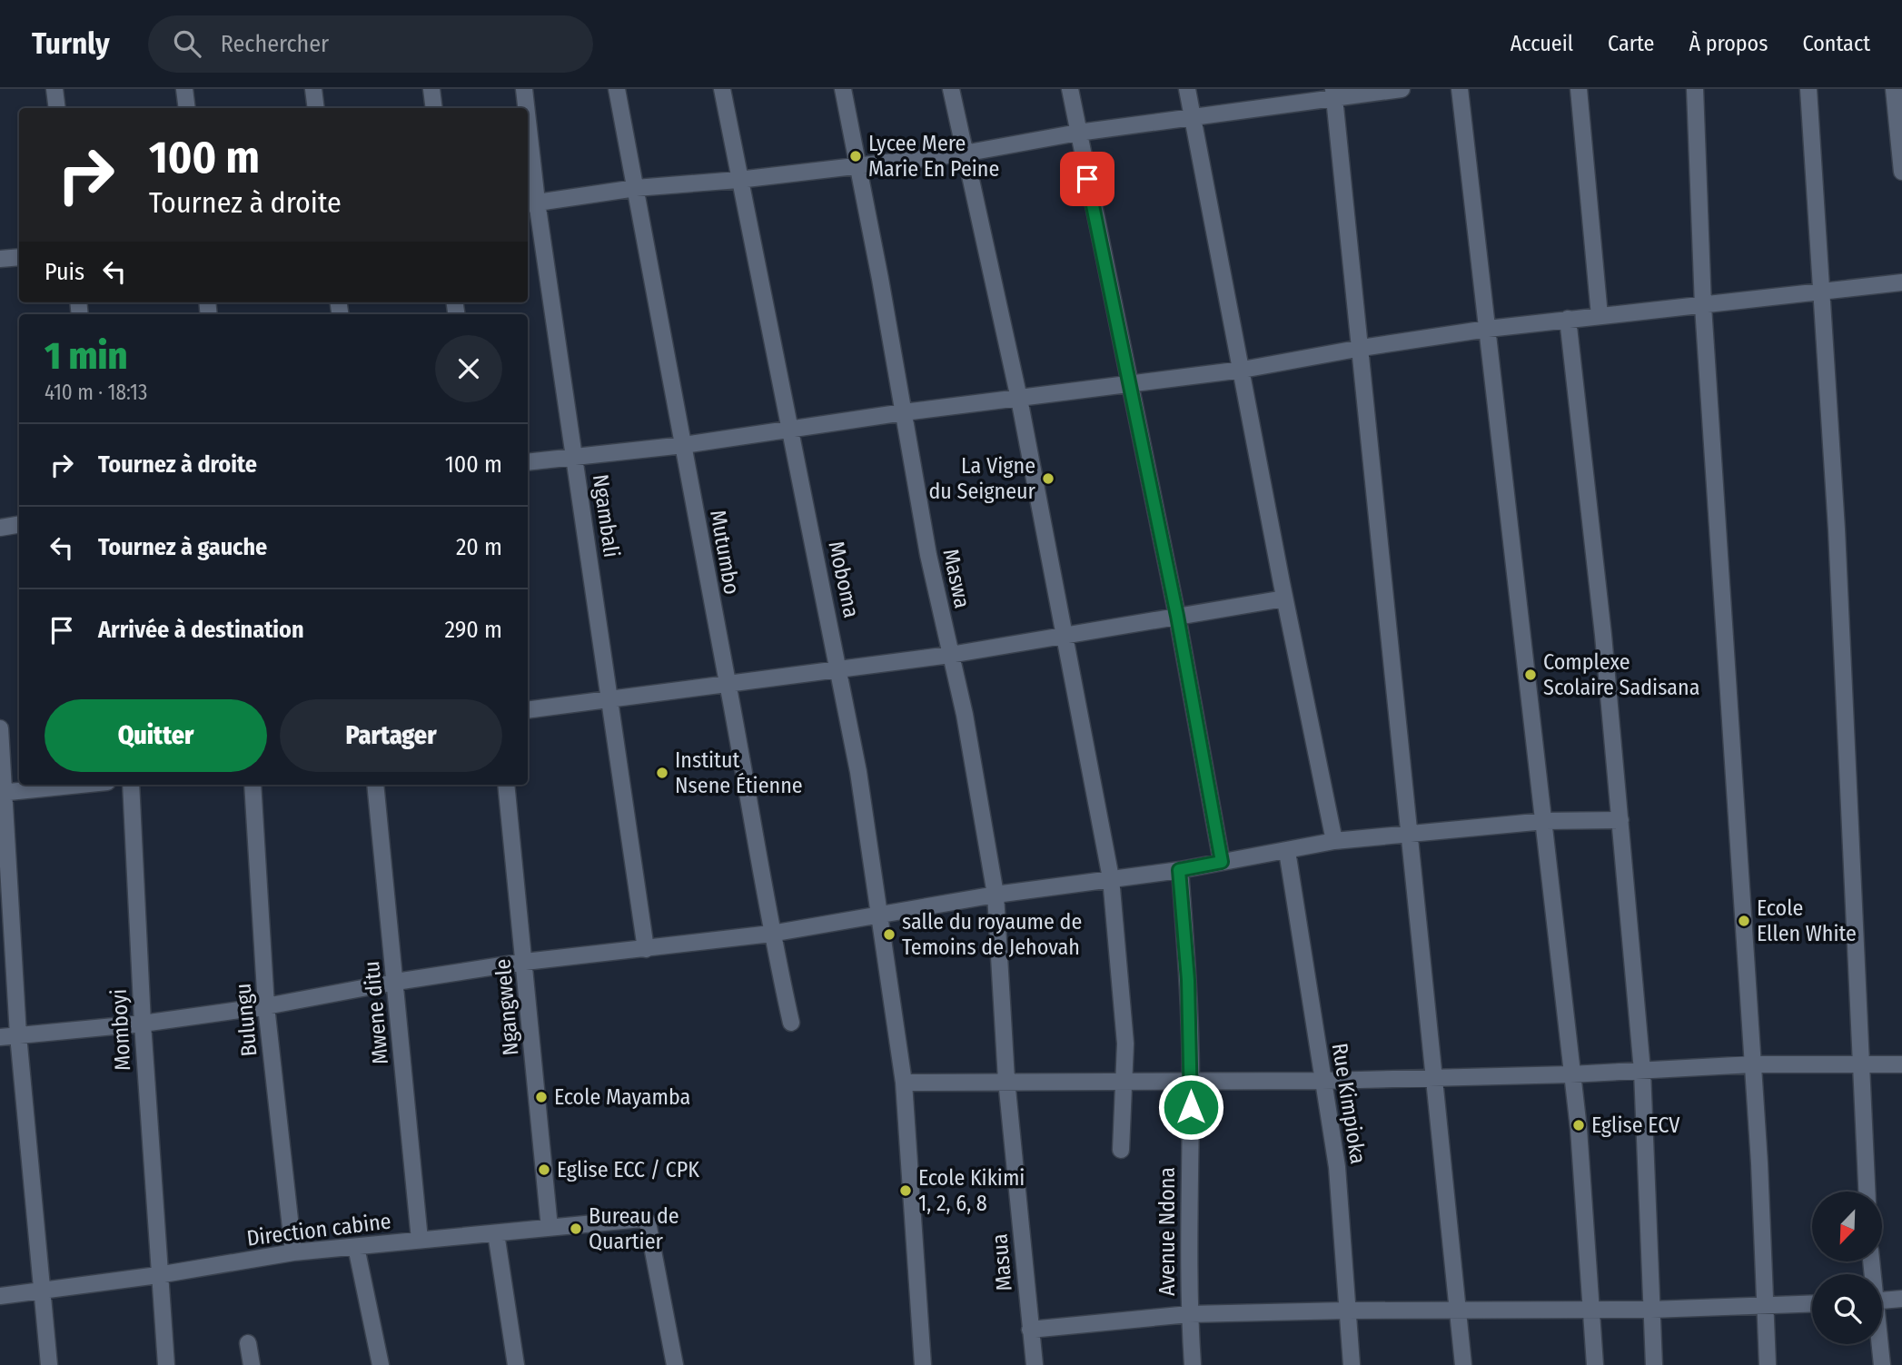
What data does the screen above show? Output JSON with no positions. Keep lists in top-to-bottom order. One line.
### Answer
{"streets":{"street":["Ngambali","Mutumbo","Maswa","Moboma","Ngangwele","Mwene ditu","Bulungu","Momboyi","Rue Kimpioka","Direction cabine","Avenue Ndona","Masua"]},"crossings":[["Maswa","Masua"],["Ngangwele","Direction cabine"],["Mwene ditu","Direction cabine"],["Bulungu","Direction cabine"],["Momboyi","Direction cabine"]],"places":["Lycee Mere Marie En Peine","La Vigne du Seigneur","Complexe Scolaire Sadisana","Institut Nsene Étienne","Ecole Ellen White","salle du royaume de Temoins de Jehovah","Ecole Mayamba","Eglise ECV","Eglise ECC / CPK","Ecole Kikimi 1, 2, 6, 8","Bureau de Quartier"],"north":"bottom left","page":{"header":"Turnly","search":"Rechercher","nav":["Accueil","Carte","À propos","Contact"],"turn":["100 m","Tournez à droite"],"then":"Puis","heading":["1 min","410 m · 18:13"],"list":[{"name":"Tournez à droite","value":"100 m"},{"name":"Tournez à gauche","value":"20 m"},{"name":"Arrivée à destination","value":"290 m"}],"buttons":["Quitter","Partager"]}}
